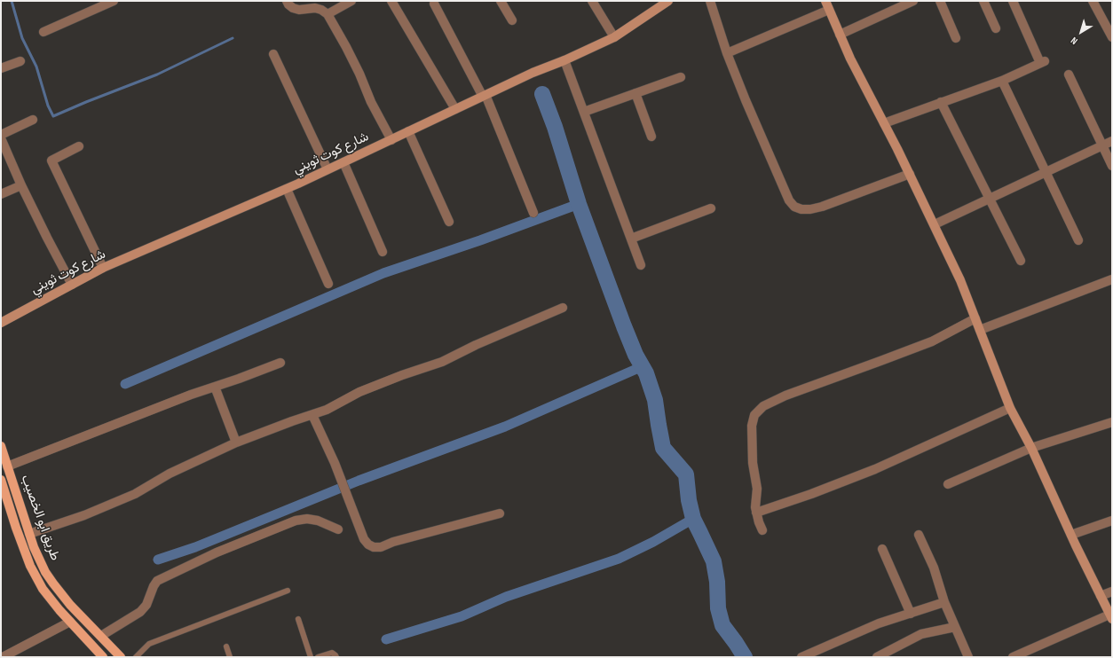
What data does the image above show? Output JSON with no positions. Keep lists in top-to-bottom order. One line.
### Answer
{"streets":{"main road":["شارع كوت ثويني","طريق ابو الخصيب"]},"north":"bottom left"}
